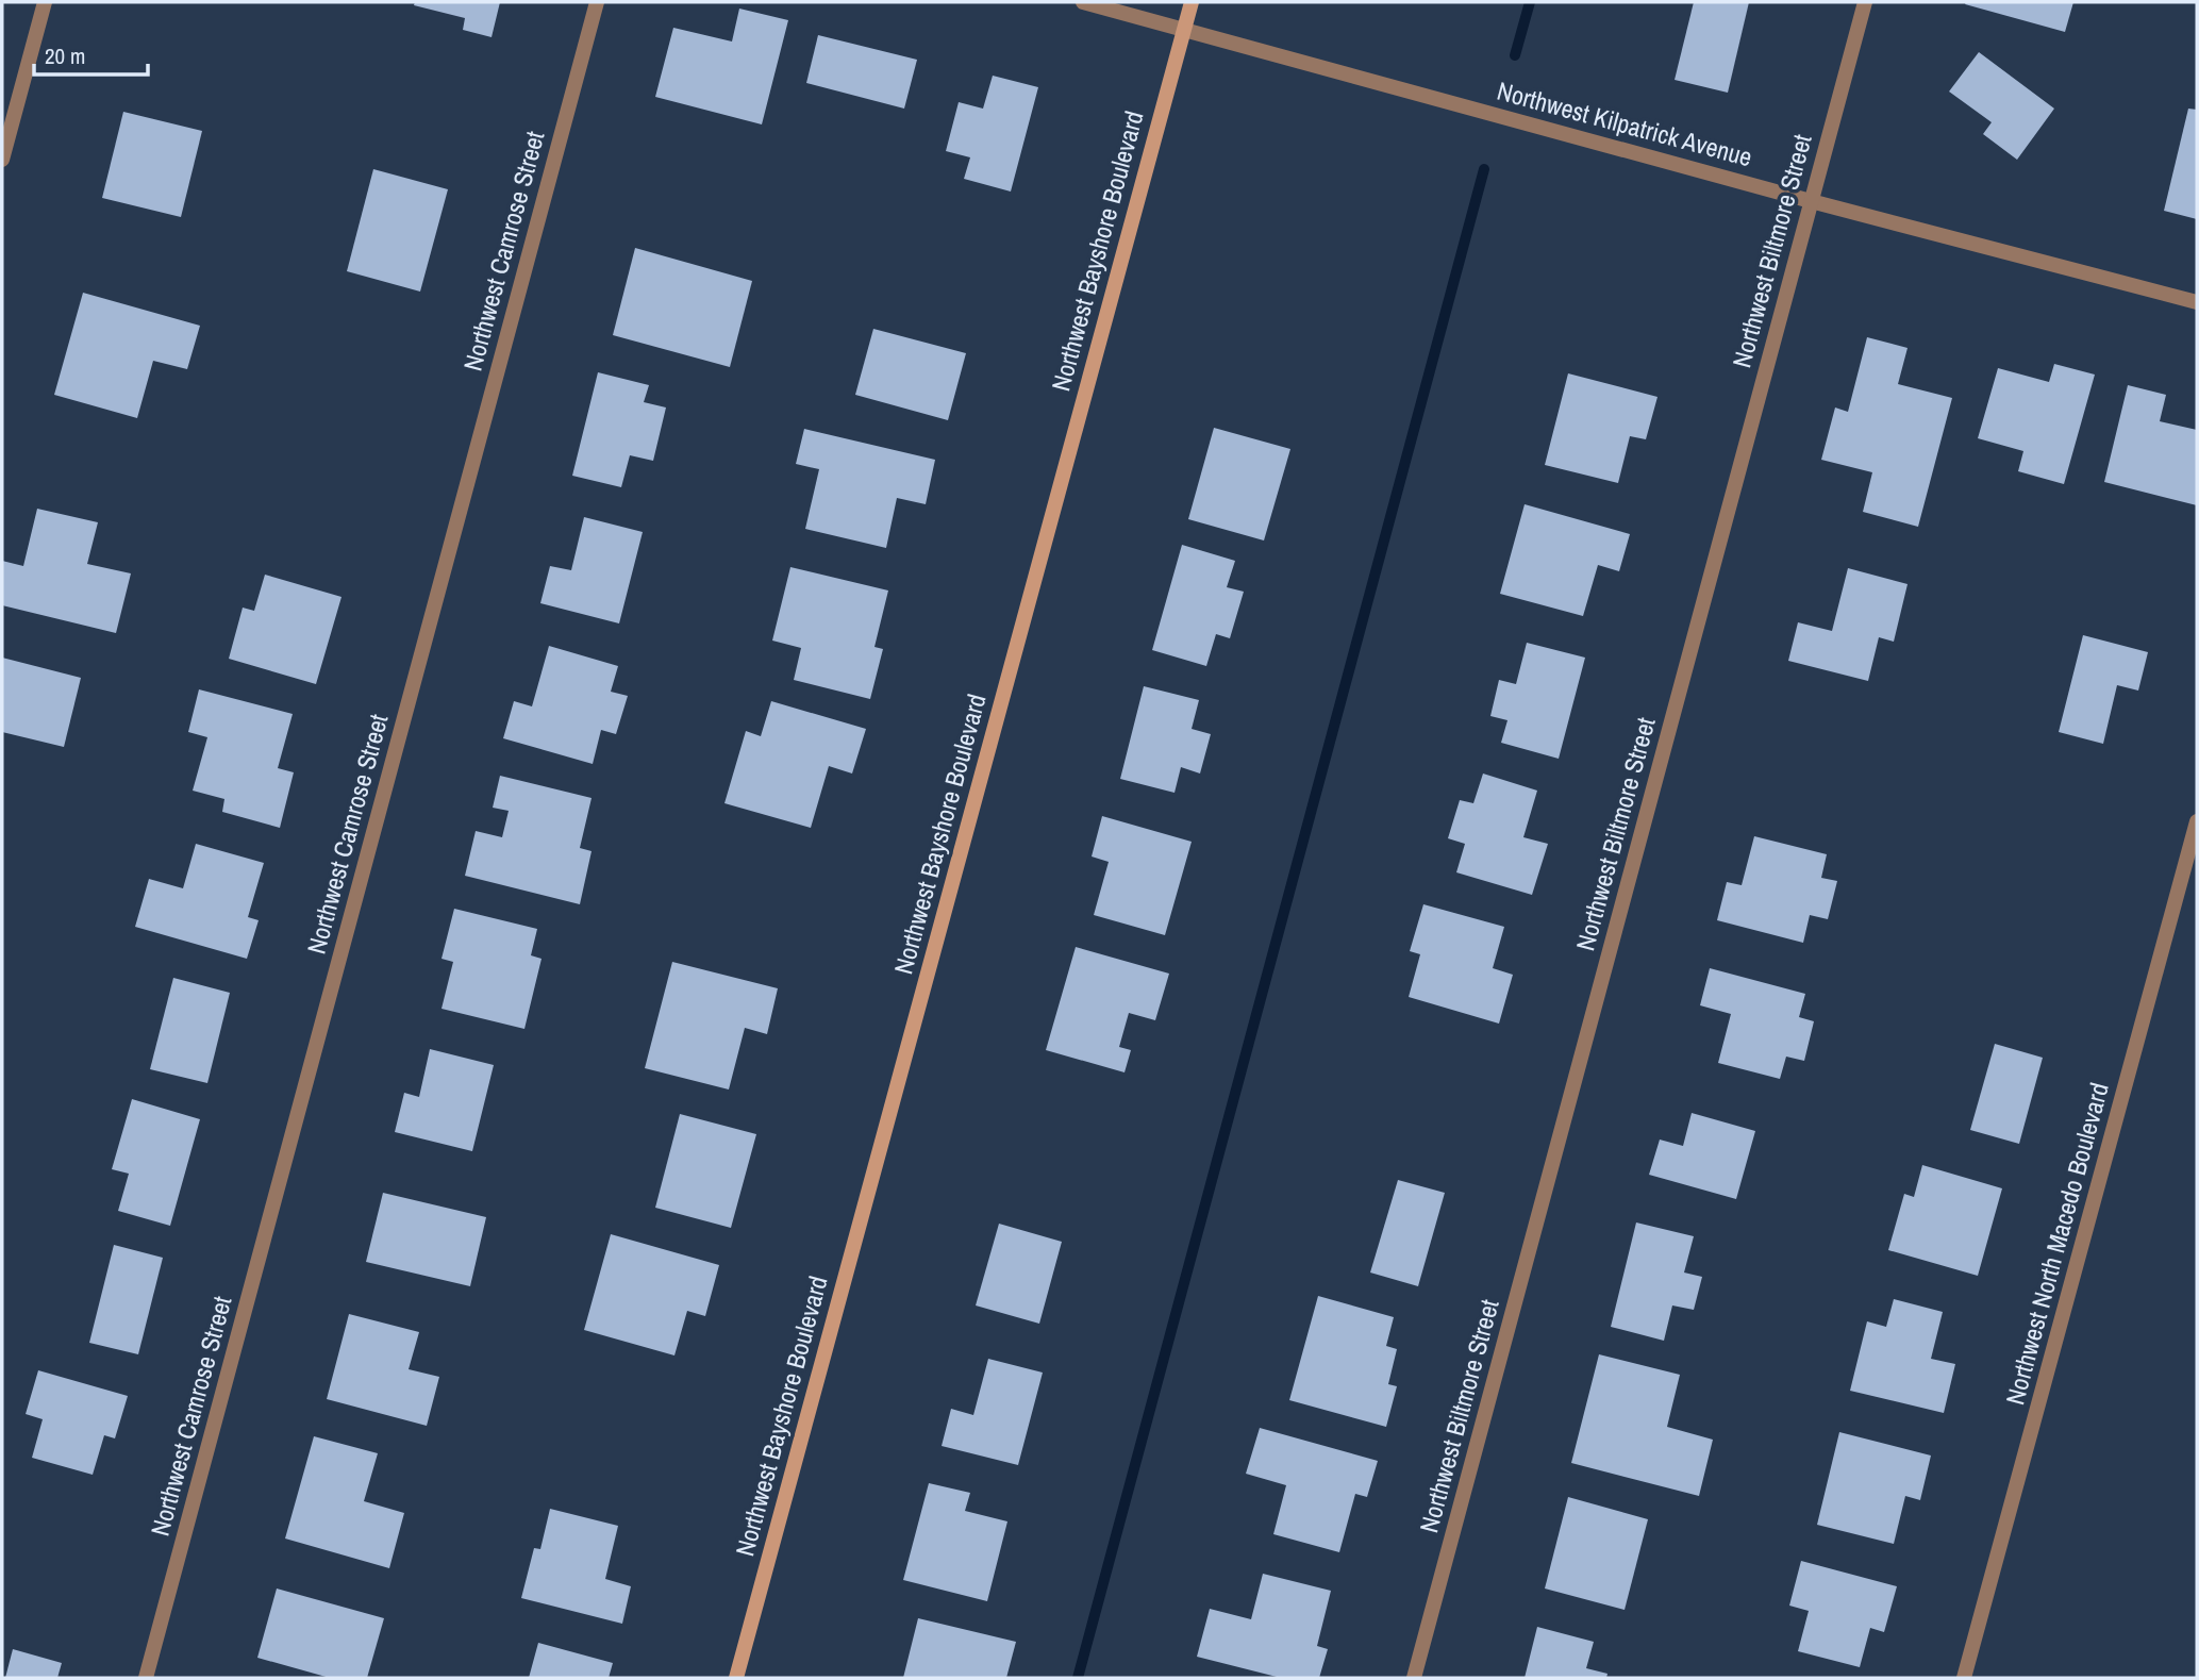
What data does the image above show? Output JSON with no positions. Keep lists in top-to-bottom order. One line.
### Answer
{"streets":{"main road":["Northwest Bayshore Boulevard"],"street":["Northwest Kilpatrick Avenue","Northwest Camrose Street","Northwest Biltmore Street","Northwest North Macedo Boulevard"]},"crossings":[["Northwest Kilpatrick Avenue","Northwest Bayshore Boulevard"],["Northwest Kilpatrick Avenue","Northwest Biltmore Street"]],"scale_bar":"20 m"}
